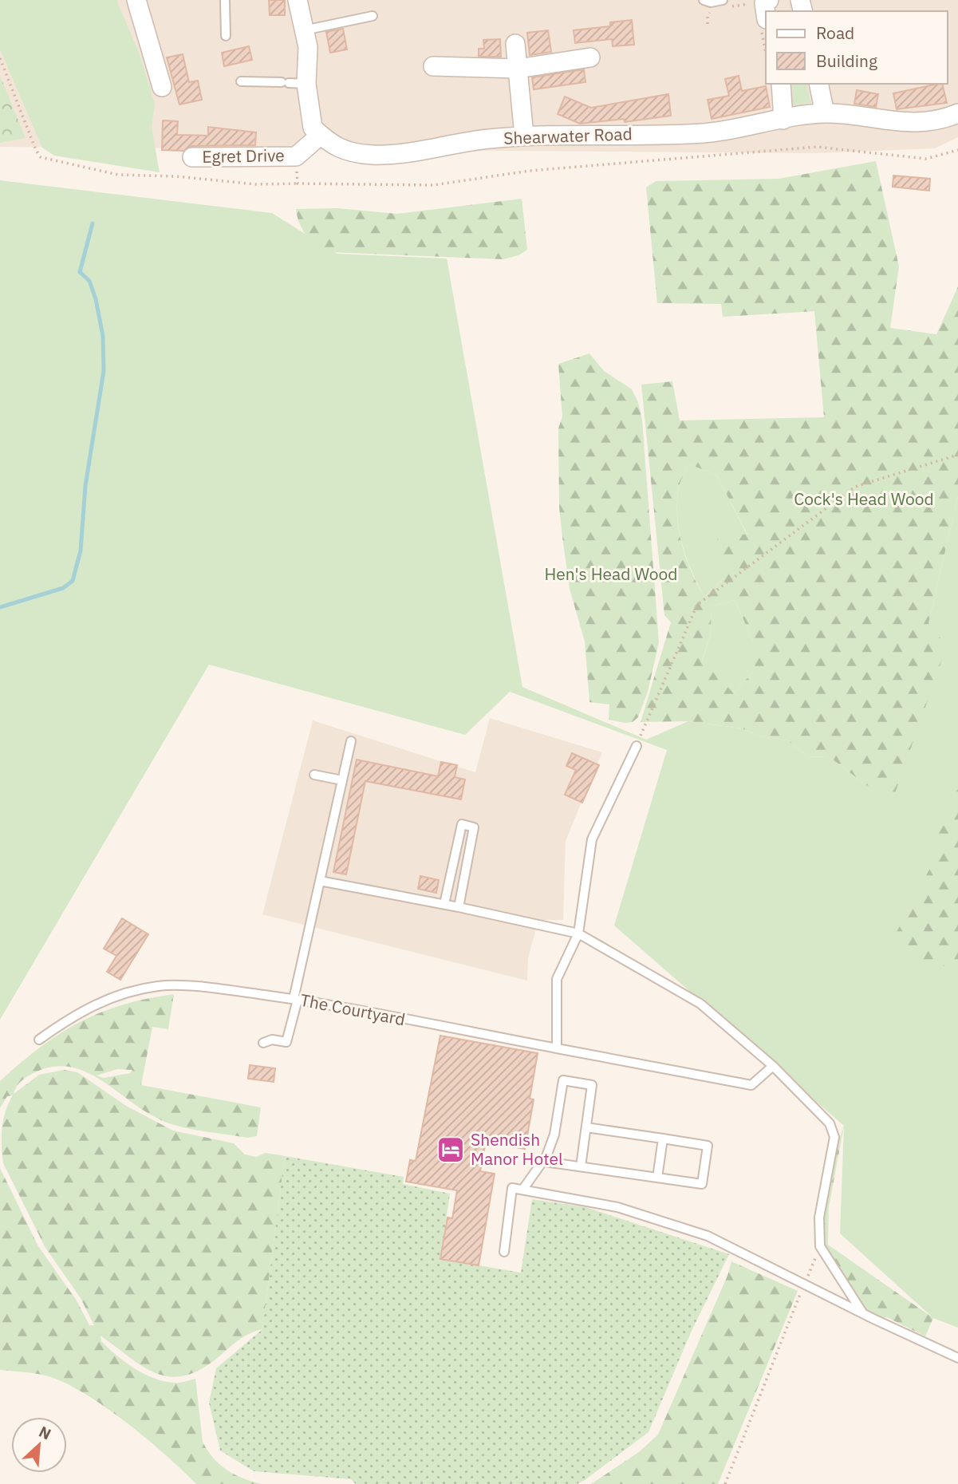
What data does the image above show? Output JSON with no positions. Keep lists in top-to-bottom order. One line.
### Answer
{"streets":{"street":["Shearwater Road","Egret Drive"],"lane":["The Courtyard"]},"crossings":[["Shearwater Road","Egret Drive"]],"parks":["Cock's Head Wood","Hen's Head Wood"],"places":{"hotel":["Shendish Manor Hotel"]},"legend":["Road","Building"],"north":"top right"}
